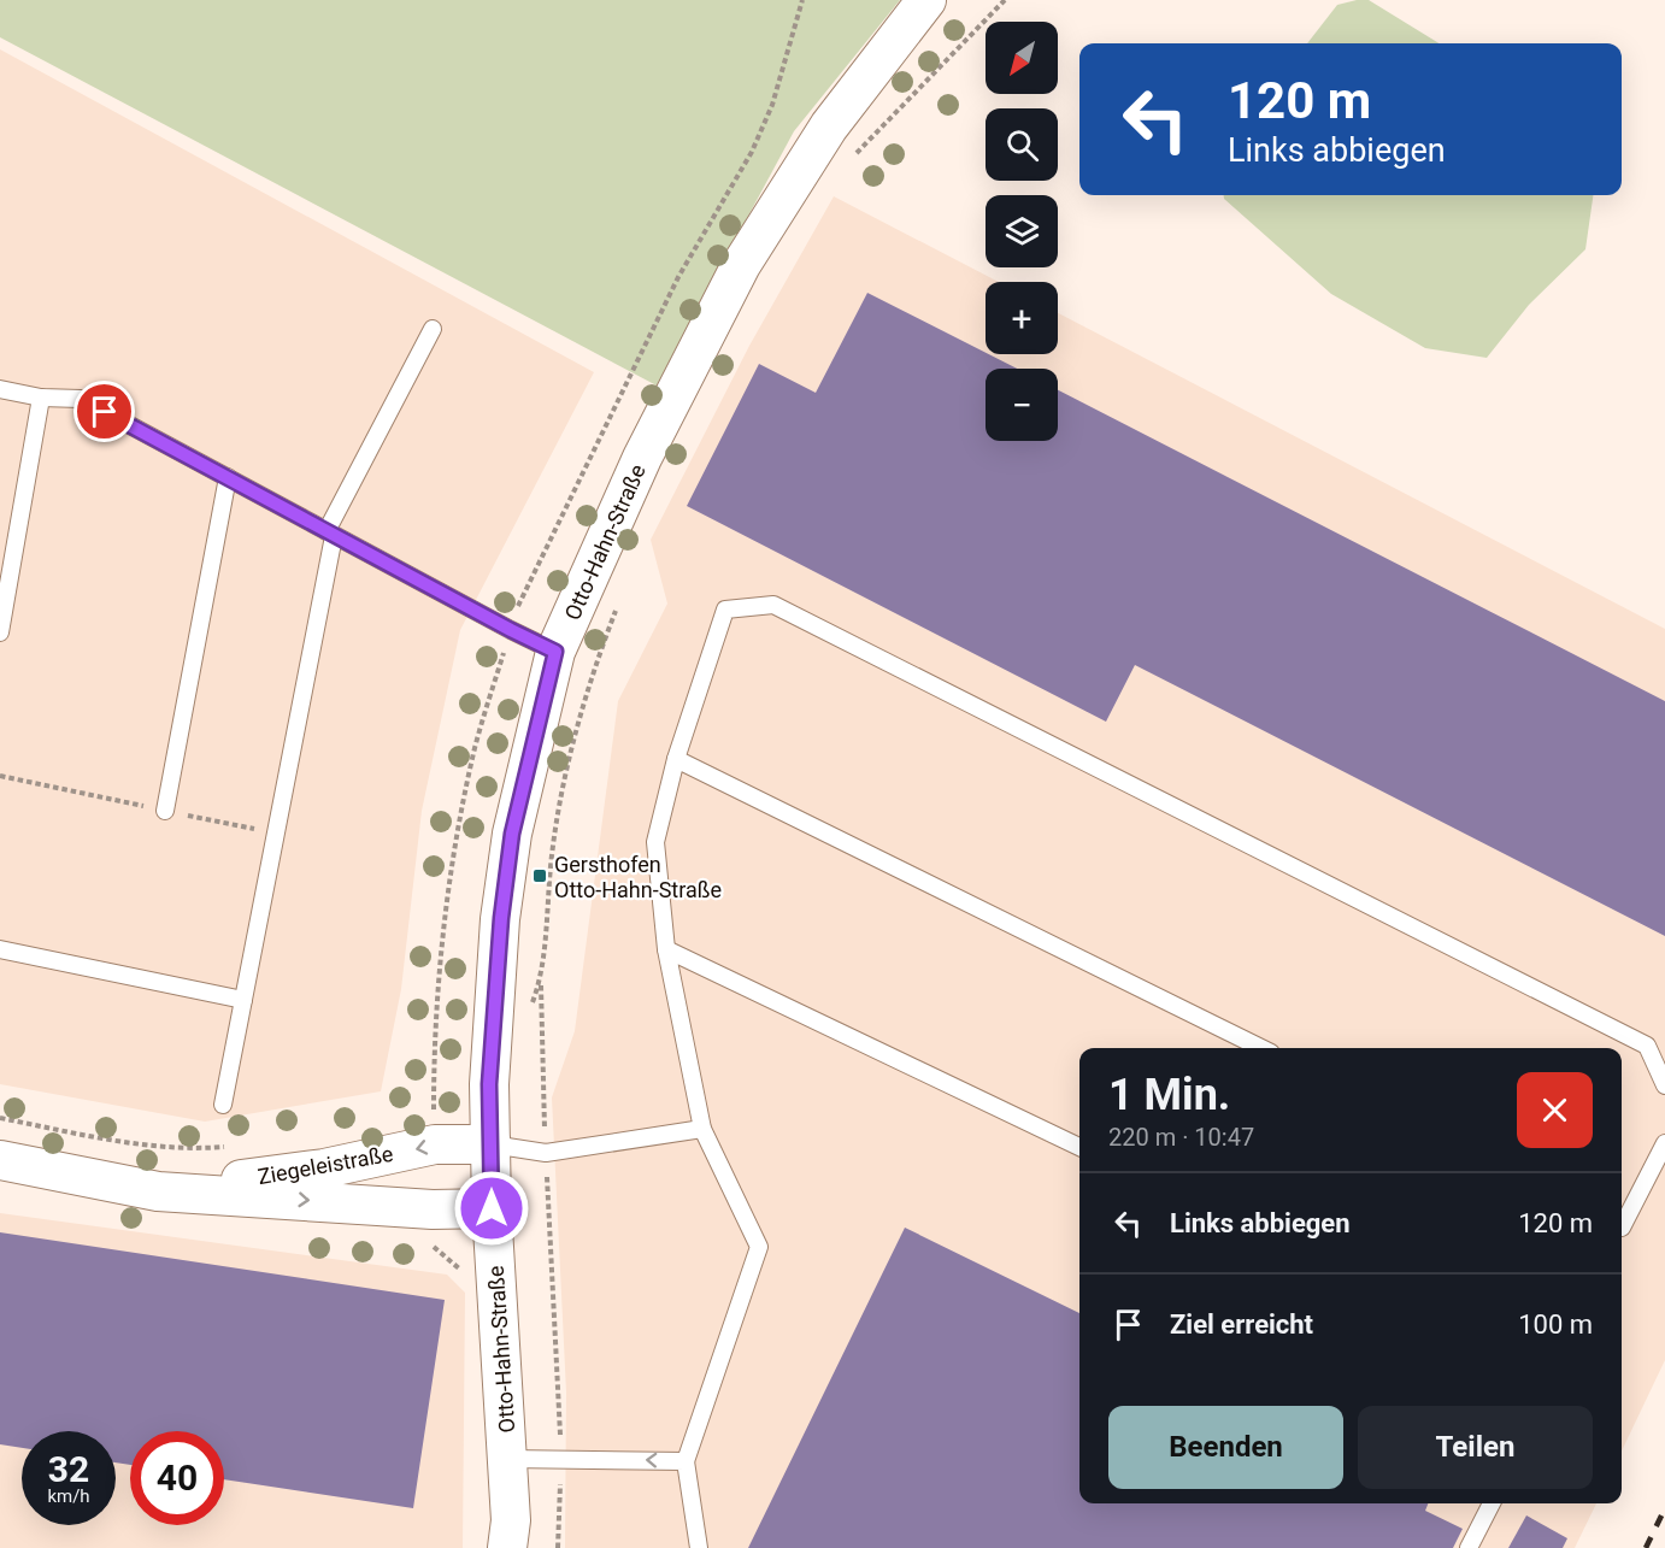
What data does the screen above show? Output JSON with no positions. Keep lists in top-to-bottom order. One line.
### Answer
{"streets":{"street":["Otto-Hahn-Straße","Ziegeleistraße"]},"crossings":[["Otto-Hahn-Straße","Ziegeleistraße"]],"places":{"transit":["Gersthofen Otto-Hahn-Straße"]},"north":"bottom left","page":{"map_buttons":["+","−"],"turn":["120 m","Links abbiegen"],"heading":["1 Min.","220 m · 10:47"],"list":[{"name":"Links abbiegen","value":"120 m"},{"name":"Ziel erreicht","value":"100 m"}],"buttons":["Beenden","Teilen"],"speed":"32 km/h","limit":"40"}}
